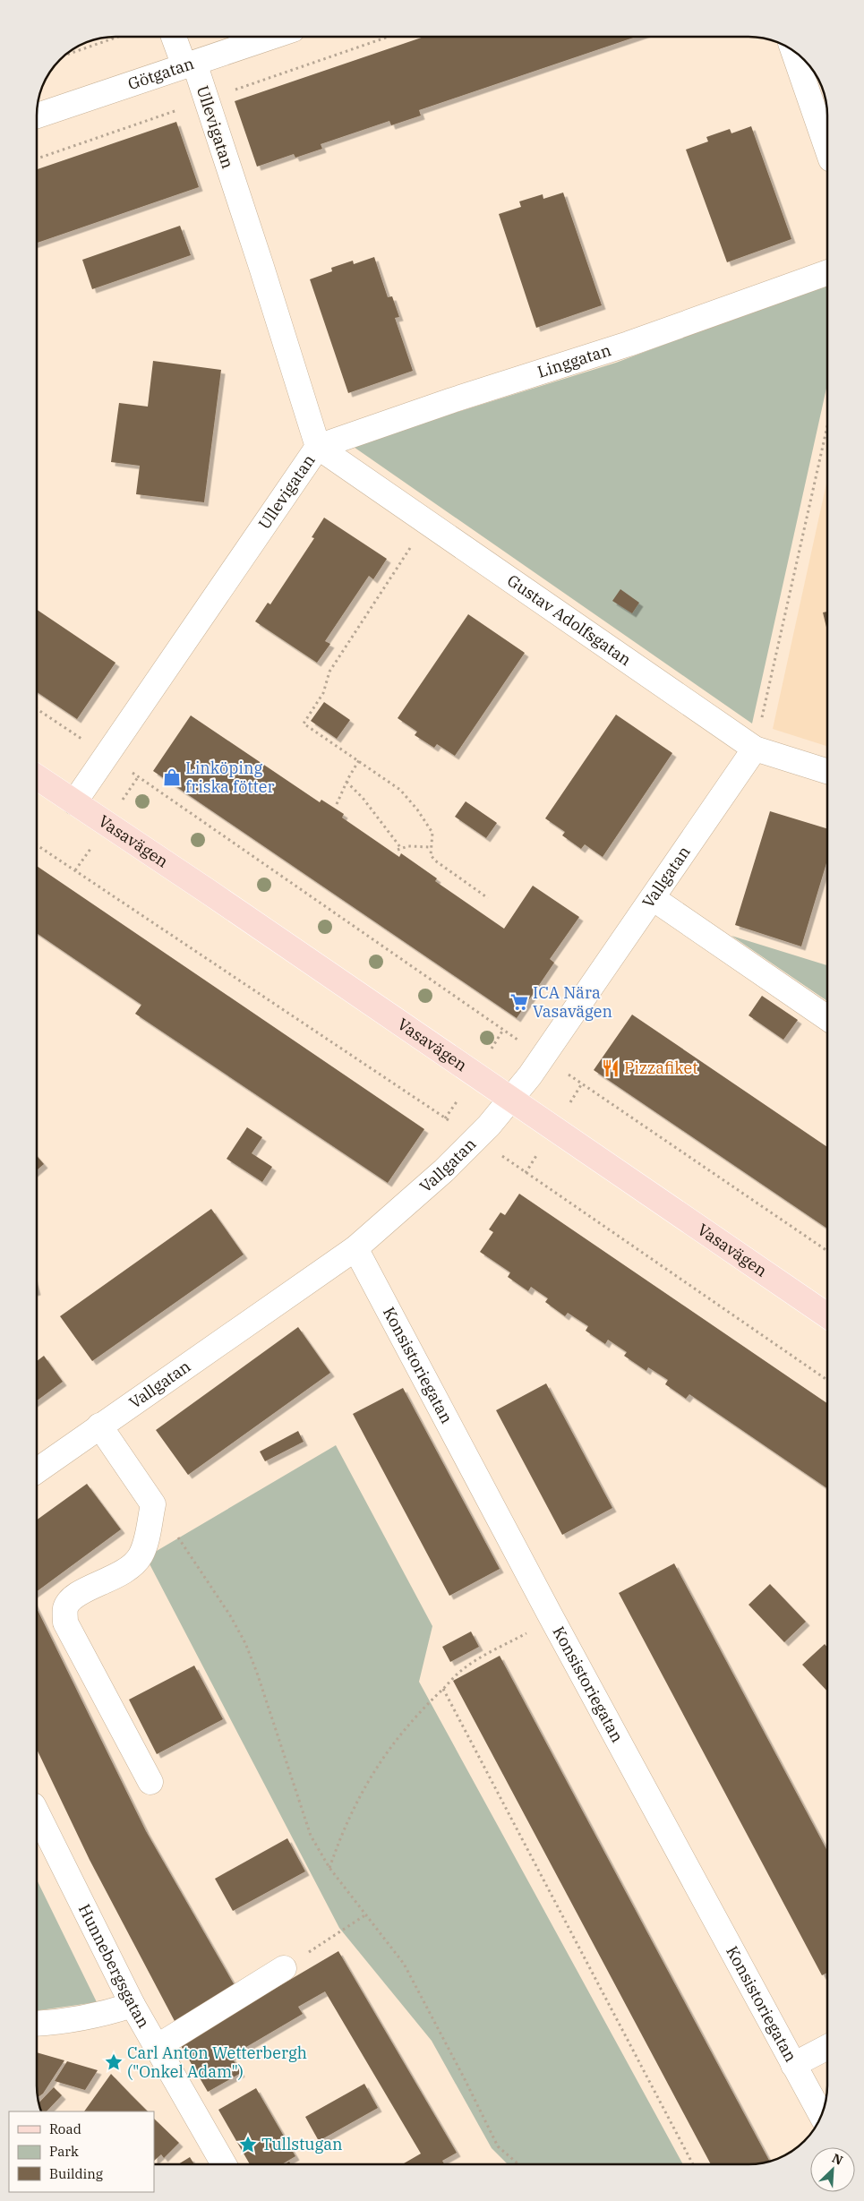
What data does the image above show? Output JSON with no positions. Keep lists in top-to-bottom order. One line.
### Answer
{"streets":{"main road":["Vasavägen"],"street":["Götgatan","Ullevigatan","Linggatan","Gustav Adolfsgatan","Vallgatan","Konsistoriegatan","Hunnebergsgatan"]},"crossings":[["Götgatan","Ullevigatan"],["Ullevigatan","Linggatan"],["Ullevigatan","Gustav Adolfsgatan"],["Ullevigatan","Vasavägen"],["Linggatan","Gustav Adolfsgatan"],["Gustav Adolfsgatan","Vallgatan"],["Vasavägen","Vallgatan"],["Vallgatan","Konsistoriegatan"]],"places":{"shop":["Linköping friska fötter"],"supermarket":["ICA Nära Vasavägen"],"restaurant":["Pizzafiket"],"place":["Carl Anton Wetterbergh (\"Onkel Adam\")","Tullstugan"]},"legend":["Road","Park","Building"],"north":"top right"}
